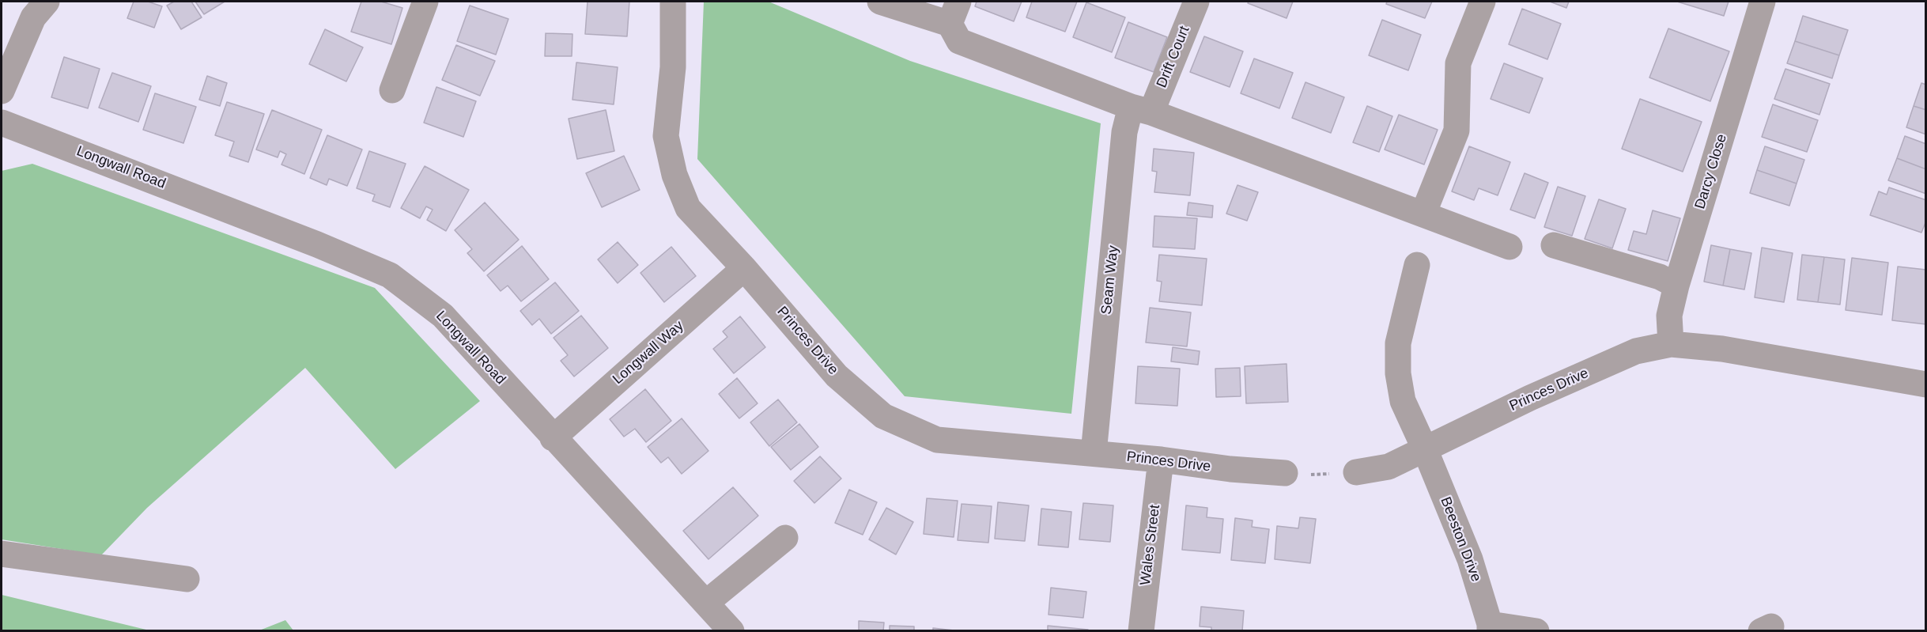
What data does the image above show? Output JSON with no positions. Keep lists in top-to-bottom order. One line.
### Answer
{"streets":{"street":["Drift Court","Longwall Road","Darcy Close","Seam Way","Princes Drive","Longwall Way","Beeston Drive","Wales Street"]},"crossings":[["Drift Court","Seam Way"],["Longwall Road","Longwall Way"],["Darcy Close","Princes Drive"],["Seam Way","Princes Drive"],["Princes Drive","Longwall Way"],["Princes Drive","Beeston Drive"],["Princes Drive","Wales Street"]]}
